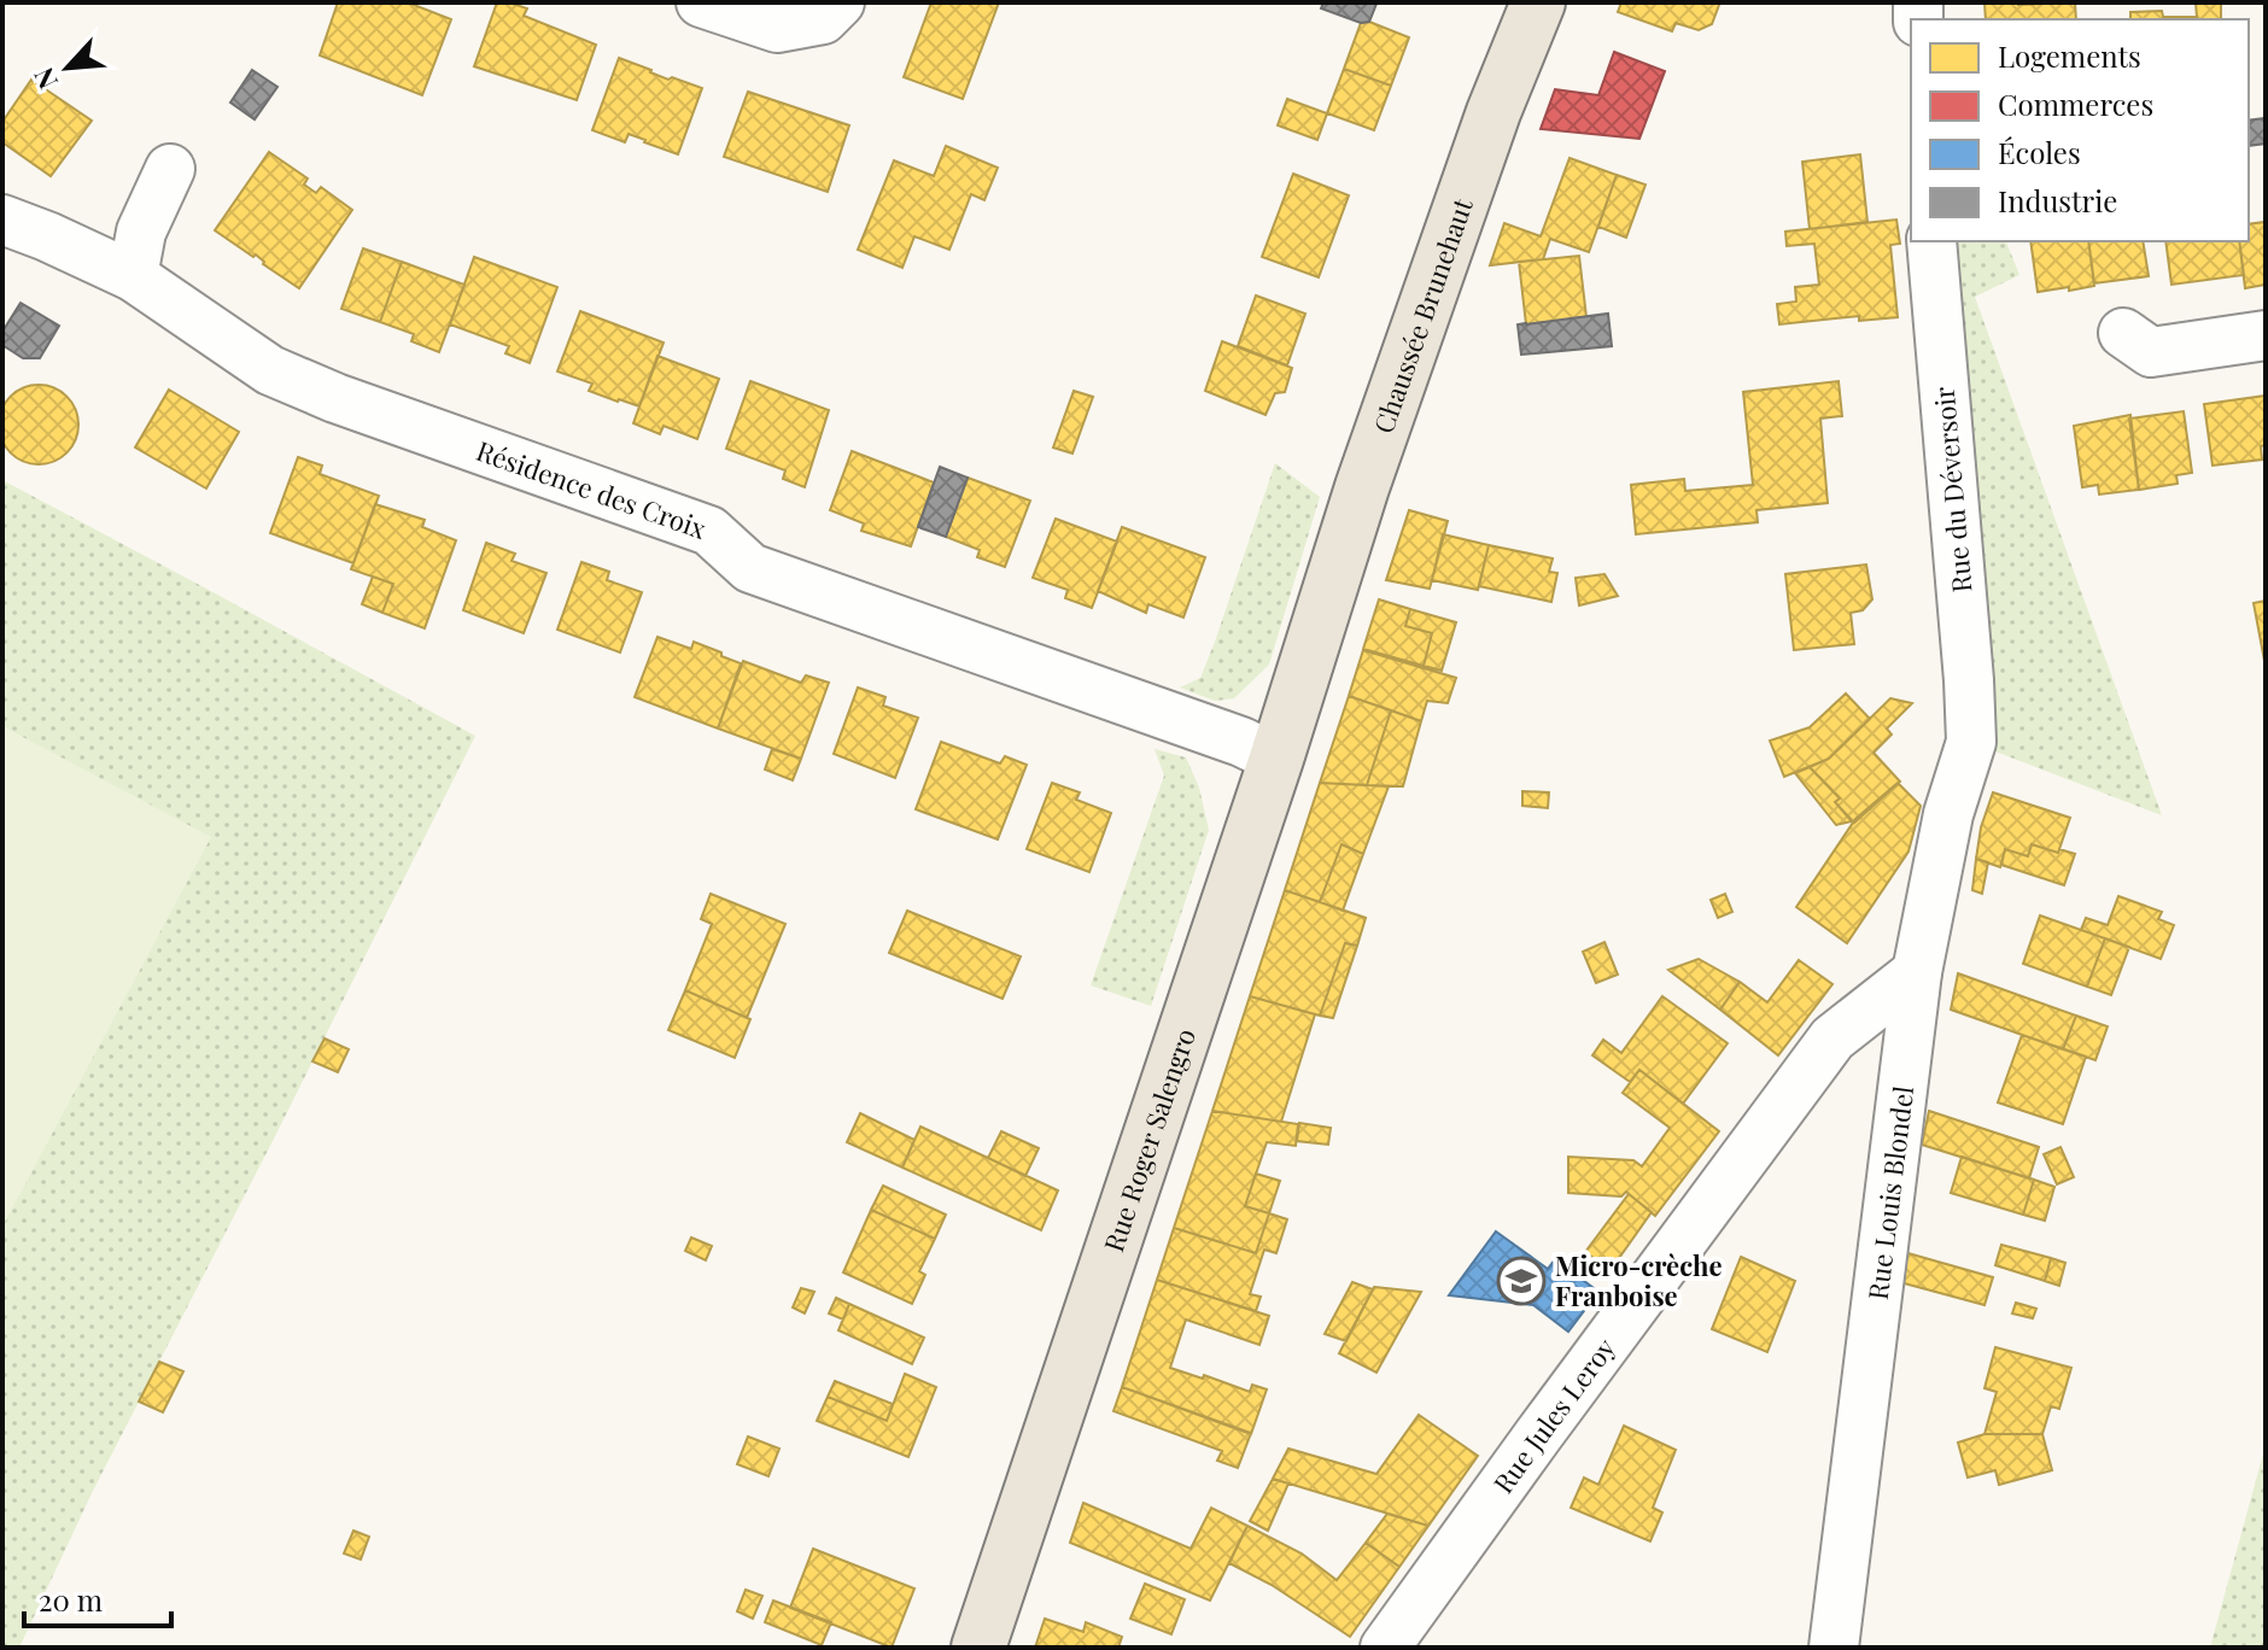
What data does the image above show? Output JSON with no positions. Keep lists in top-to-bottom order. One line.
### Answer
{"streets":{"main road":["Chaussée Brunehaut","Rue Roger Salengro"],"street":["Résidence des Croix","Rue du Déversoir","Rue Louis Blondel","Rue Jules Leroy"]},"crossings":[["Chaussée Brunehaut","Rue Roger Salengro"],["Résidence des Croix","Rue Roger Salengro"],["Rue du Déversoir","Rue Louis Blondel"],["Rue Louis Blondel","Rue Jules Leroy"]],"places":{"school or university":["Micro-crèche Franboise"]},"legend":["Logements","Commerces","Écoles","Industrie"],"scale_bar":"20 m","north":"bottom left"}
